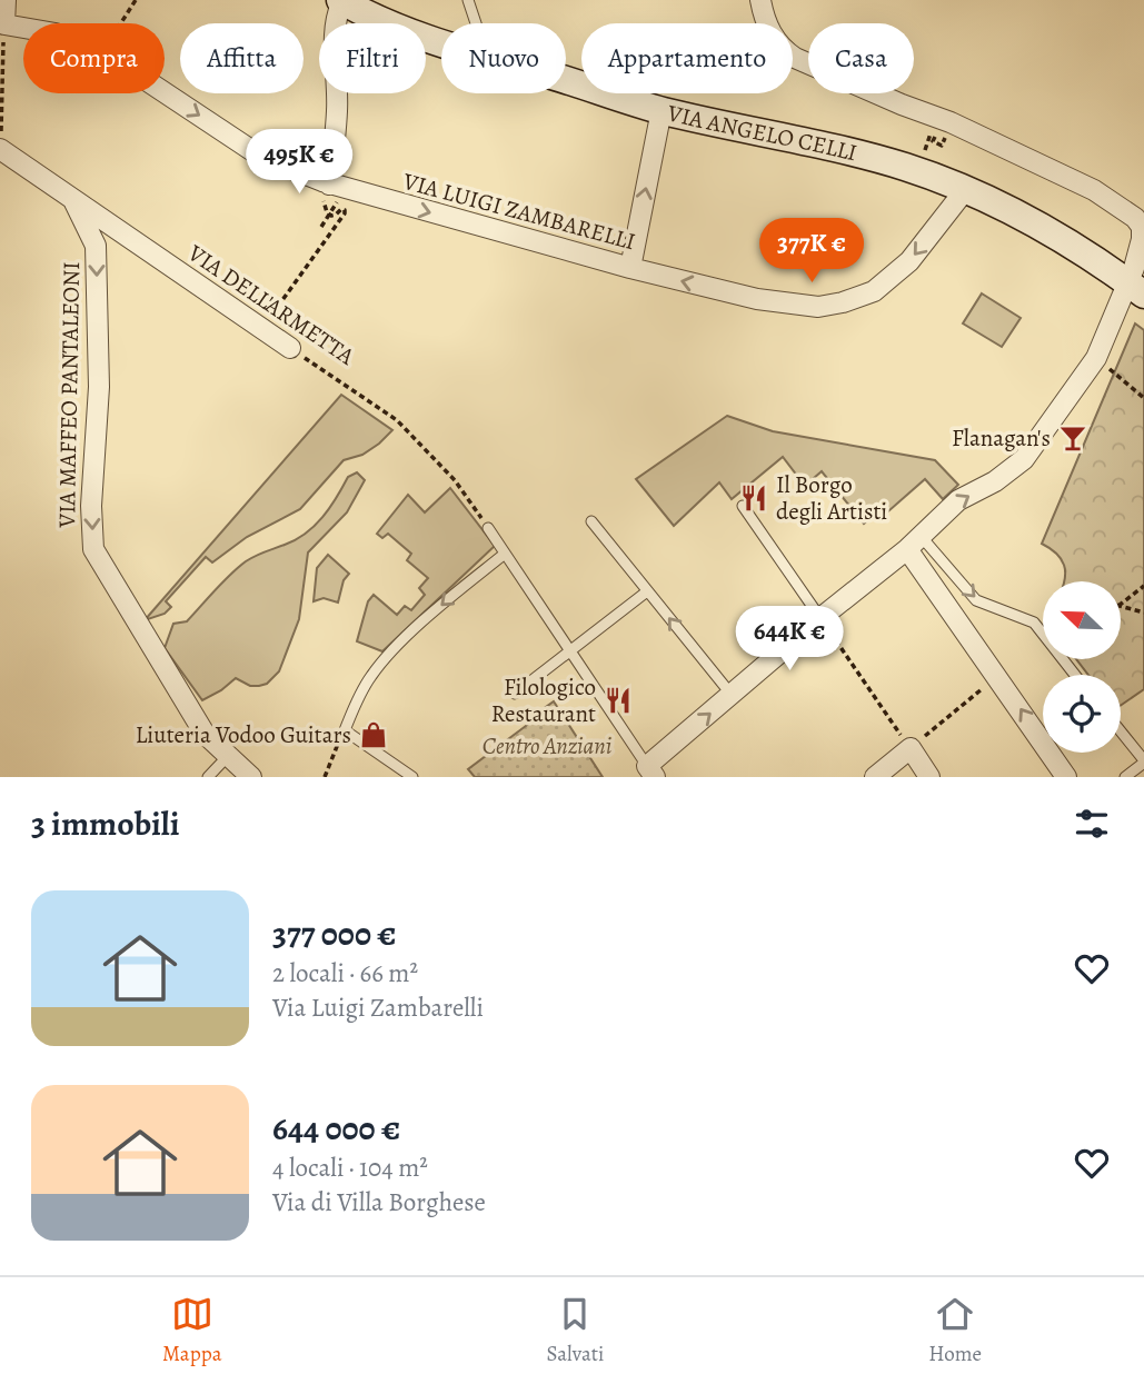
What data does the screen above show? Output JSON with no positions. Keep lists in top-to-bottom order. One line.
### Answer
{"streets":{"main road":["VIA ANGELO CELLI"],"street":["VIA LUIGI ZAMBARELLI","VIA DELL'ARMETTA","VIA MAFFEO PANTALEONI"]},"crossings":[["VIA ANGELO CELLI","VIA LUIGI ZAMBARELLI"],["VIA DELL'ARMETTA","VIA MAFFEO PANTALEONI"]],"one_way":["VIA MAFFEO PANTALEONI"],"parks":["Centro Anziani"],"places":{"bar":["Flanagan's"],"restaurant":["Il Borgo degli Artisti","Filologico Restaurant"],"shop":["Liuteria Vodoo Guitars"]},"north":"top left","page":{"chip":["Compra","Affitta","Filtri","Nuovo","Appartamento","Casa"],"price":["495K €","377K €","644K €"],"heading":"3 immobili","list":[{"name":"377 000 €","note":"2 locali · 66 m² · Via Luigi Zambarelli"},{"name":"644 000 €","note":"4 locali · 104 m² · Via di Villa Borghese"}],"tabs":["Mappa","Salvati","Home"]}}
